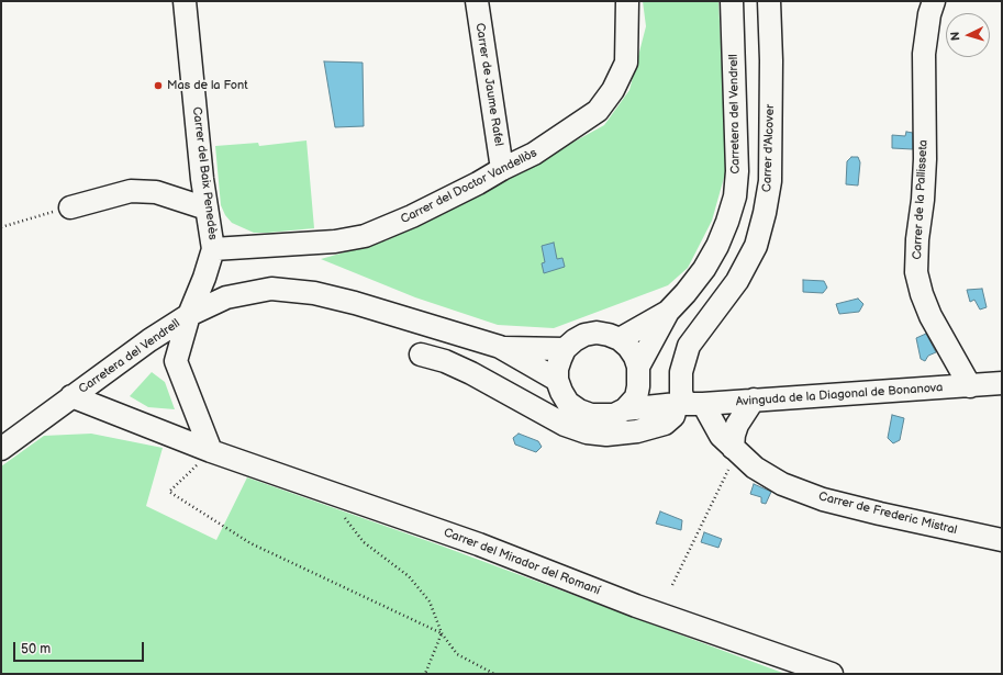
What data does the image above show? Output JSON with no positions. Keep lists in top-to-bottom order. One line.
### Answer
{"streets":{"street":["Carrer de Jaume Rafel","Carretera del Vendrell","Carrer d'Alcover","Carrer del Baix Penedès","Carrer del Doctor Vandellòs","Carrer de la Pallisseta","Avinguda de la Diagonal de Bonanova","Carrer de Frederic Mistral","Carrer del Mirador del Romaní"]},"crossings":[["Carrer de Jaume Rafel","Carrer del Doctor Vandellòs"],["Carretera del Vendrell","Carrer del Baix Penedès"],["Carretera del Vendrell","Avinguda de la Diagonal de Bonanova"],["Carretera del Vendrell","Carrer del Mirador del Romaní"],["Carrer d'Alcover","Avinguda de la Diagonal de Bonanova"],["Carrer d'Alcover","Carrer de Frederic Mistral"],["Carrer del Baix Penedès","Carrer del Doctor Vandellòs"],["Carrer del Baix Penedès","Carrer del Mirador del Romaní"],["Carrer de la Pallisseta","Avinguda de la Diagonal de Bonanova"],["Avinguda de la Diagonal de Bonanova","Carrer de Frederic Mistral"]],"places":["Mas de la Font"],"scale_bar":"50 m","north":"left"}
